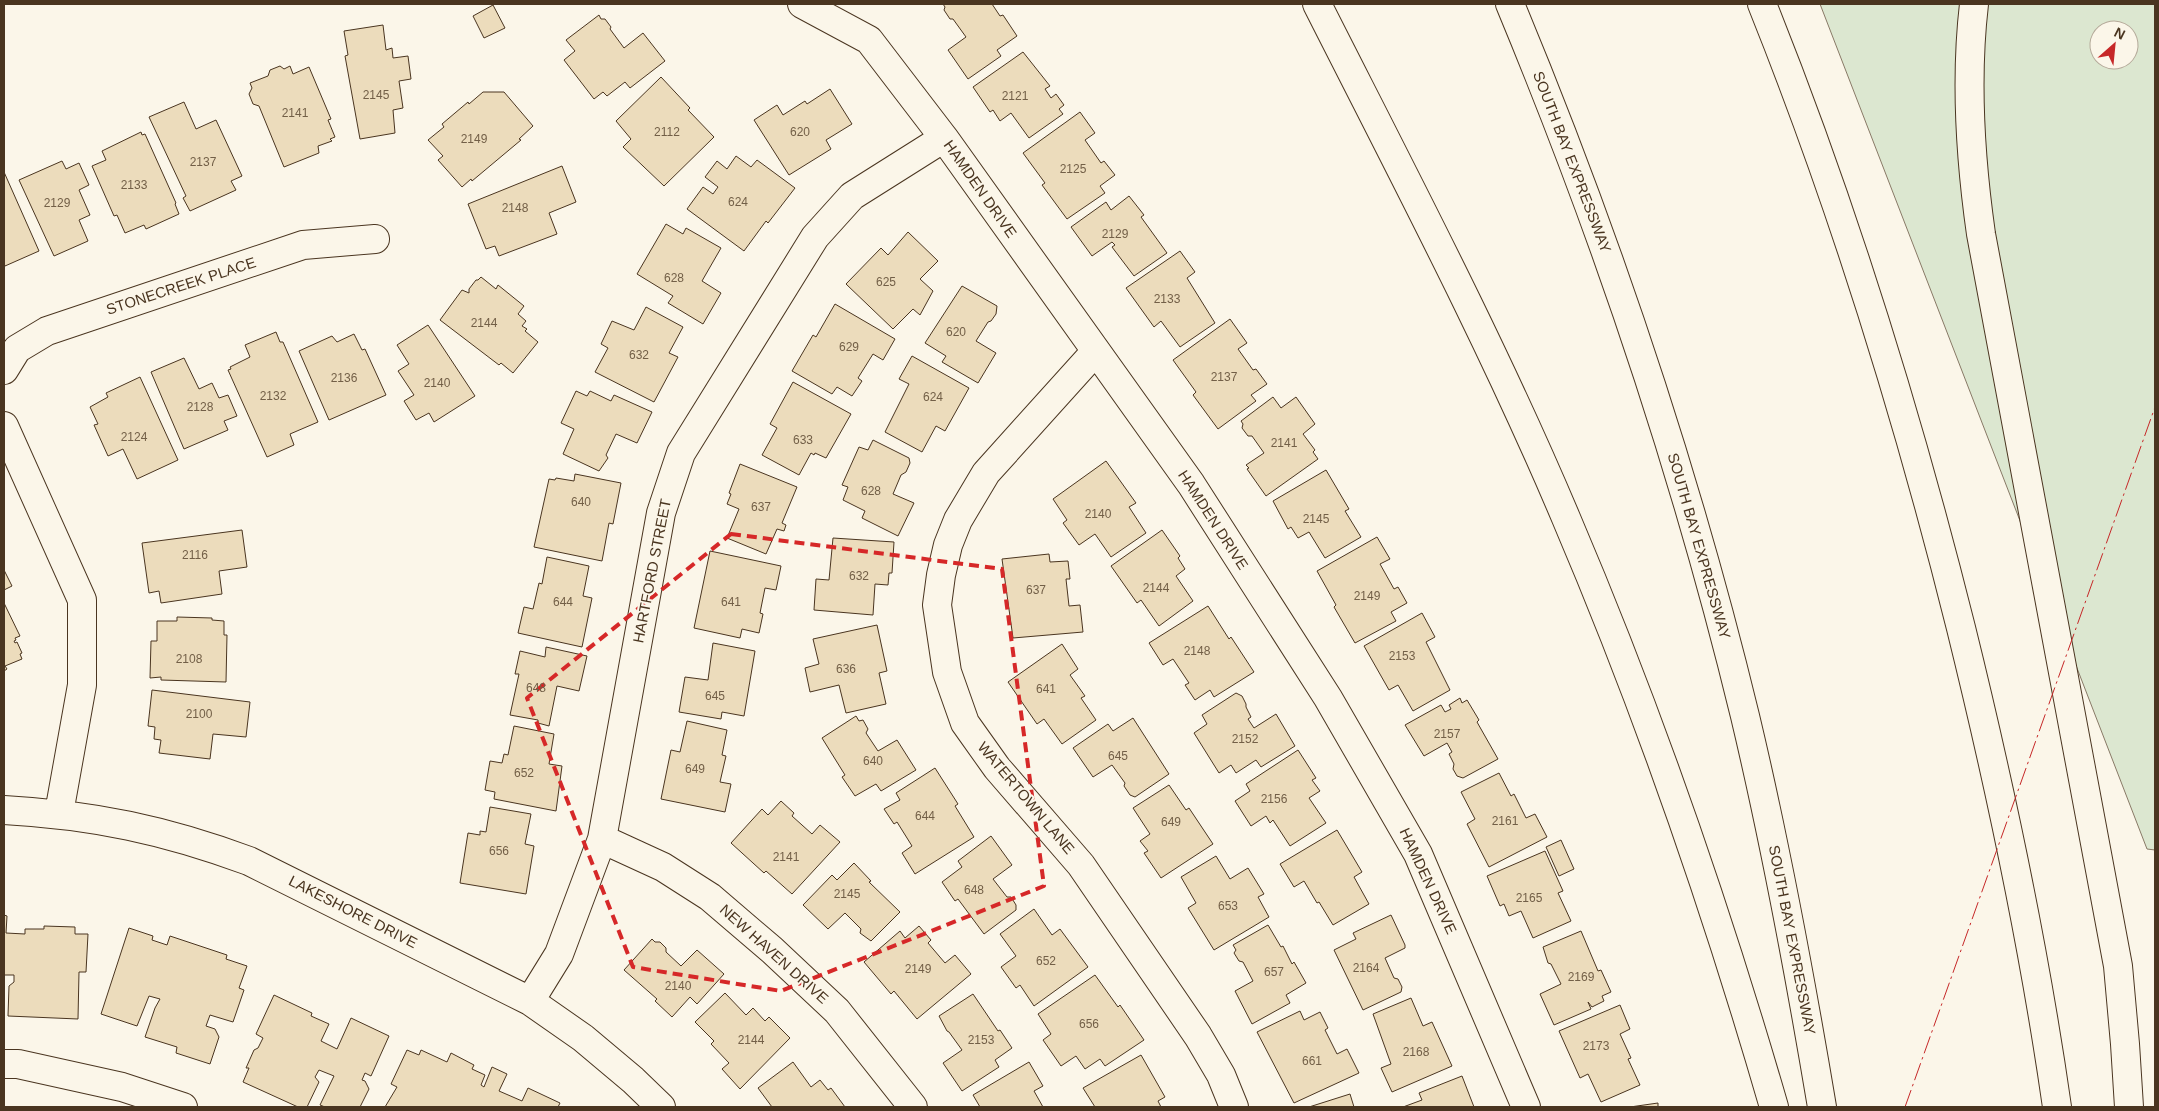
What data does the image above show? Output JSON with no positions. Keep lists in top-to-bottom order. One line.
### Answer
{"streets":{"main road":["SOUTH BAY EXPRESSWAY","HAMDEN DRIVE","STONECREEK PLACE","HARTFORD STREET","WATERTOWN LANE","LAKESHORE DRIVE","NEW HAVEN DRIVE"]},"crossings":[["HAMDEN DRIVE","HARTFORD STREET"],["HAMDEN DRIVE","WATERTOWN LANE"],["HARTFORD STREET","LAKESHORE DRIVE"],["HARTFORD STREET","NEW HAVEN DRIVE"]],"house_numbers":["2145","2121","2141","2112","620","2149","2137","2125","2133","624","2129","2148","2129","628","625","2133","2144","620","629","632","2137","2136","2140","2132","624","2128","2124","633","2141","628","640","637","2140","2145","2116","632","2144","637","2149","644","641","2148","2153","2108","636","648","641","645","2100","2157","2152","645","640","649","652","2156","644","2161","649","656","2141","648","2145","2165","653","652","2164","2149","657","2169","2140","656","2144","2153","2173","2168","661"],"north":"top right"}
